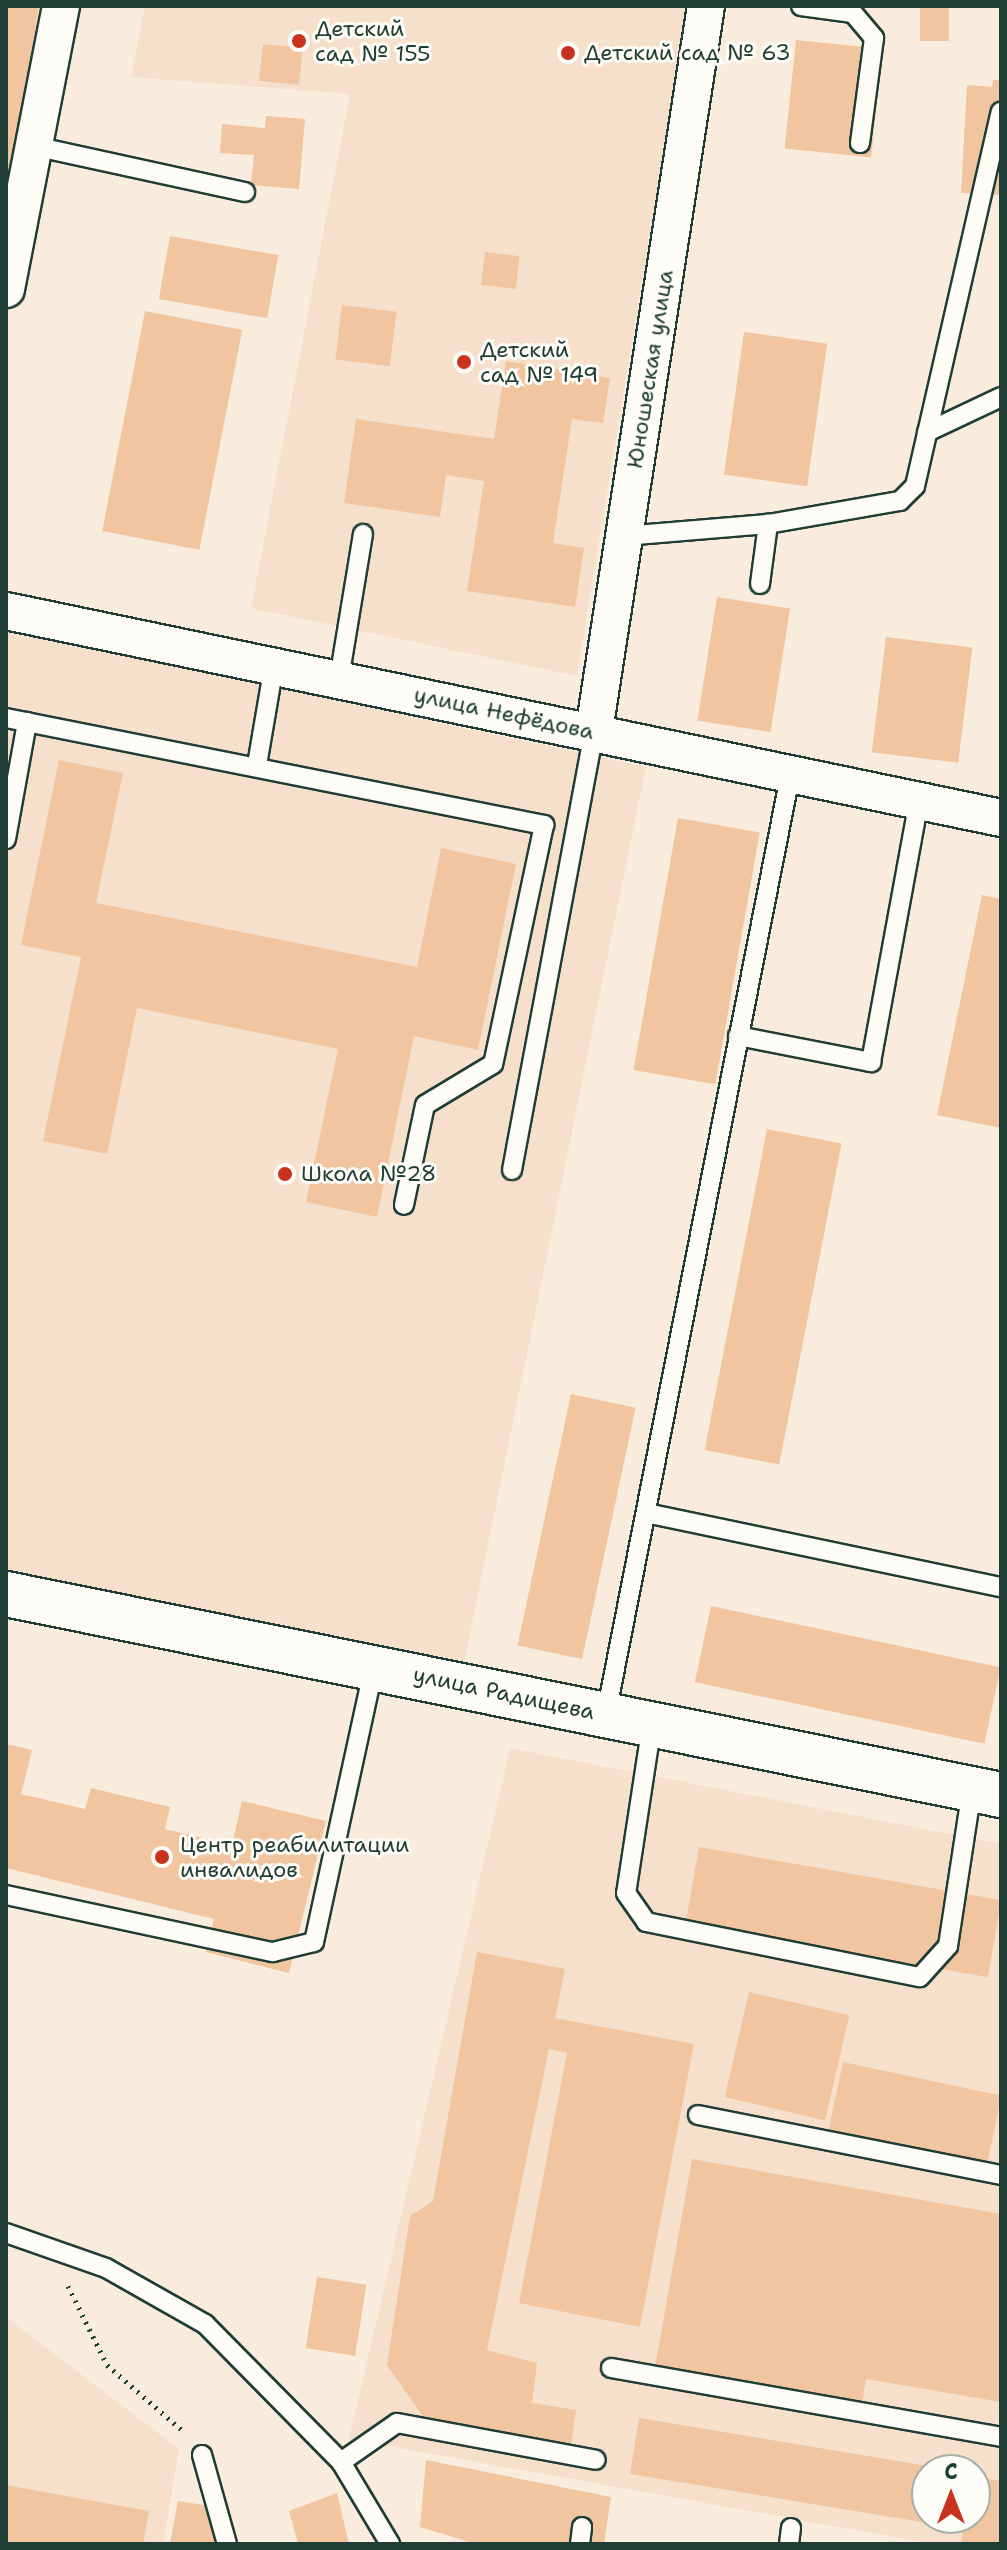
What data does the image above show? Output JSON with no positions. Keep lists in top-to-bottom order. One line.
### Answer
{"streets":{"street":["Юношеская улица","улица Нефёдова","улица Радищева"]},"crossings":[["Юношеская улица","улица Нефёдова"]],"places":["Детский сад № 155","Детский сад № 63","Детский сад № 149","Школа №28","Центр реабилитации инвалидов"],"north":"top"}
